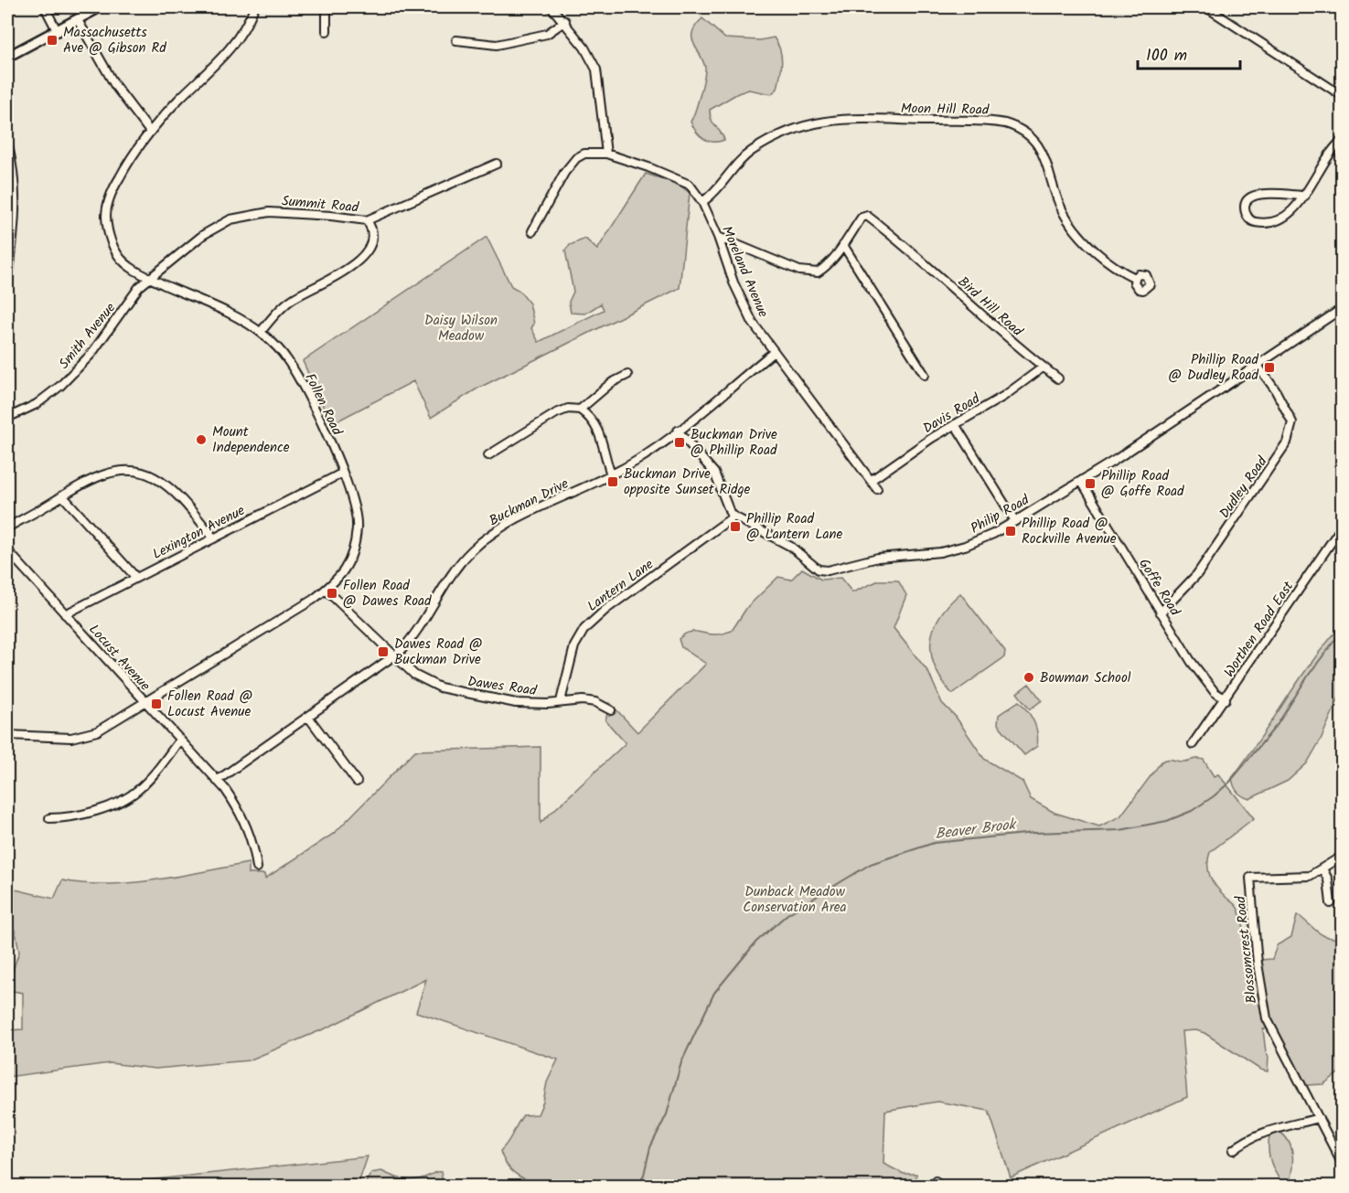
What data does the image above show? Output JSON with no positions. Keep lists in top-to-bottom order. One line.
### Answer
{"streets":{"street":["Moon Hill Road","Summit Road","Moreland Avenue","Bird Hill Road","Smith Avenue","Follen Road","Davis Road","Dudley Road","Buckman Drive","Philip Road","Lexington Avenue","Lantern Lane","Goffe Road","Worthen Road East","Locust Avenue","Dawes Road","Blossomcrest Road"]},"crossings":[["Moon Hill Road","Moreland Avenue"],["Summit Road","Smith Avenue"],["Summit Road","Follen Road"],["Moreland Avenue","Davis Road"],["Moreland Avenue","Buckman Drive"],["Bird Hill Road","Davis Road"],["Smith Avenue","Follen Road"],["Follen Road","Lexington Avenue"],["Follen Road","Locust Avenue"],["Follen Road","Dawes Road"],["Dudley Road","Philip Road"],["Dudley Road","Goffe Road"],["Buckman Drive","Locust Avenue"],["Buckman Drive","Dawes Road"],["Philip Road","Lantern Lane"],["Philip Road","Goffe Road"],["Lexington Avenue","Locust Avenue"],["Lantern Lane","Dawes Road"],["Goffe Road","Worthen Road East"]],"water":["Beaver Brook"],"parks":["Daisy Wilson Meadow","Dunback Meadow Conservation Area"],"places":{"transit":["Massachusetts Ave @ Gibson Rd","Phillip Road @ Dudley Road","Buckman Drive @ Phillip Road","Buckman Drive opposite Sunset Ridge","Phillip Road @ Goffe Road","Phillip Road @ Lantern Lane","Phillip Road @ Rockville Avenue","Follen Road @ Dawes Road","Dawes Road @ Buckman Drive","Follen Road @ Locust Avenue"],"other":["Mount Independence","Bowman School"]},"scale_bar":"100 m"}
